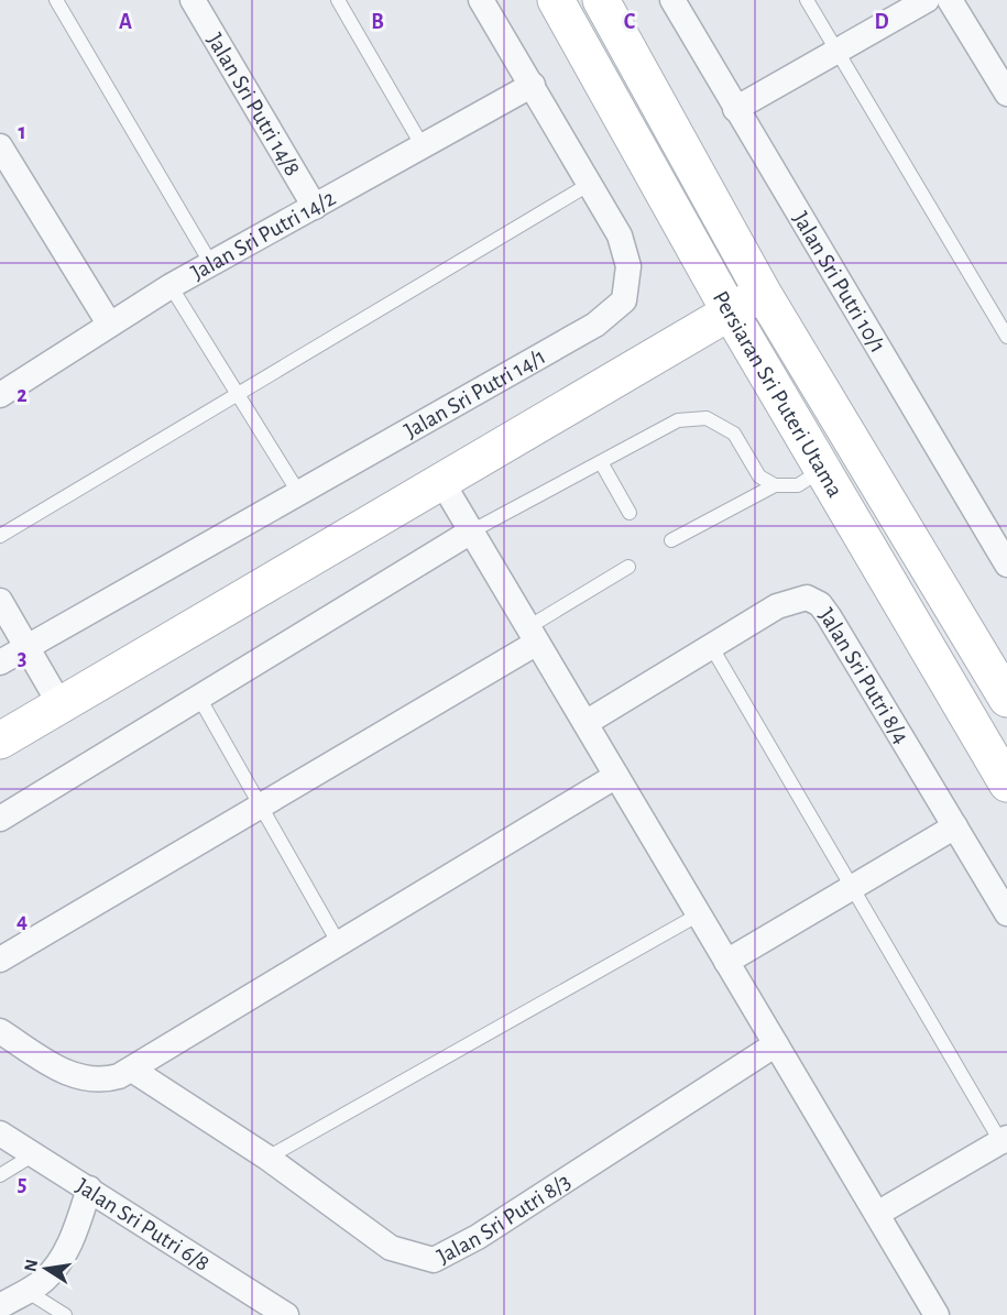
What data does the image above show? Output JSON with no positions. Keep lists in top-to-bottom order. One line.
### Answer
{"streets":{"street":["Jalan Sri Putri 14/8","Jalan Sri Putri 14/2","Jalan Sri Putri 10/1","Jalan Sri Putri 14/1","Persiaran Sri Puteri Utama","Jalan Sri Putri 8/4","Jalan Sri Putri 8/3","Jalan Sri Putri 6/8"]},"crossings":[["Jalan Sri Putri 14/8","Jalan Sri Putri 14/2"],["Jalan Sri Putri 14/2","Jalan Sri Putri 14/1"]],"north":"left","grid":{"columns":["A","B","C","D"],"rows":["1","2","3","4","5"]}}
